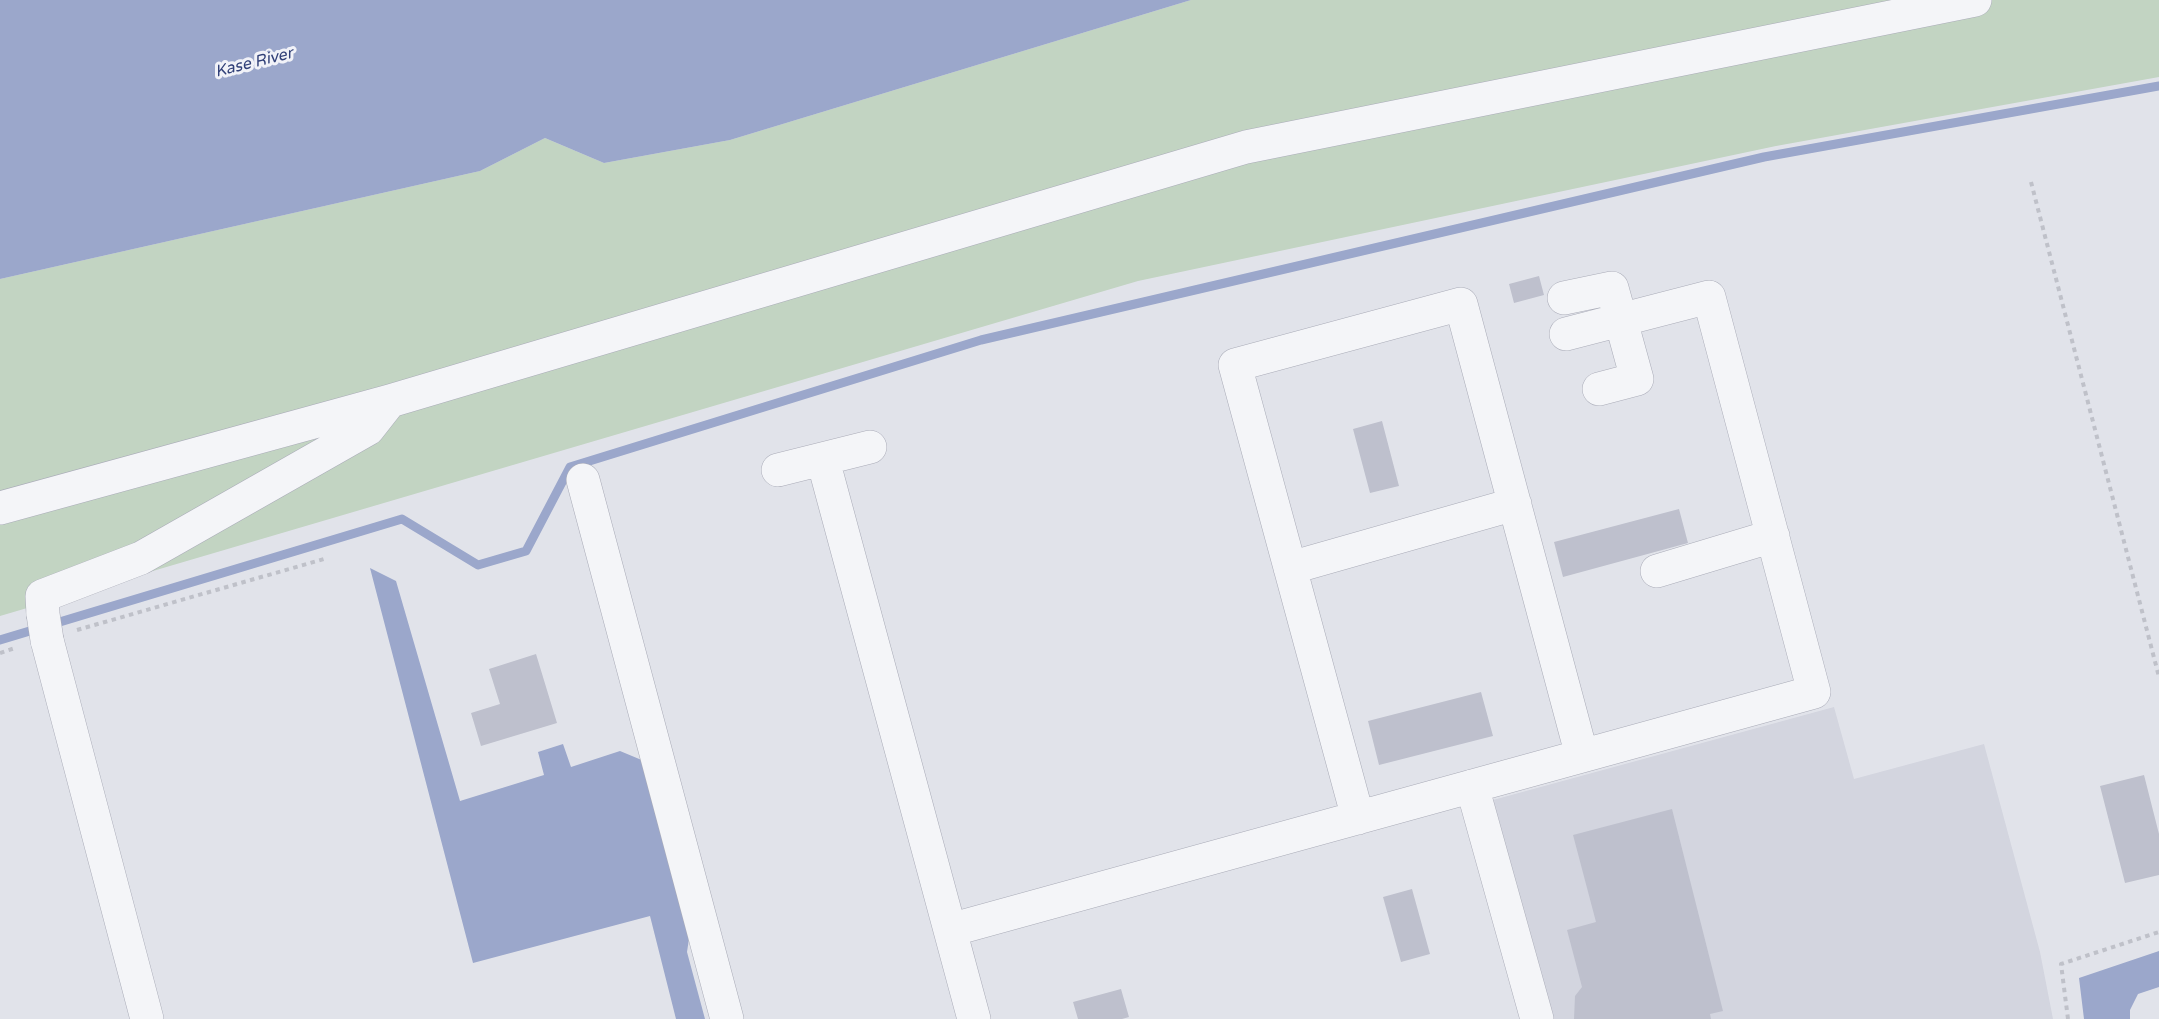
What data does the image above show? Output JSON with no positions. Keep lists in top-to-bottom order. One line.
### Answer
{"water":["Kase River"]}
